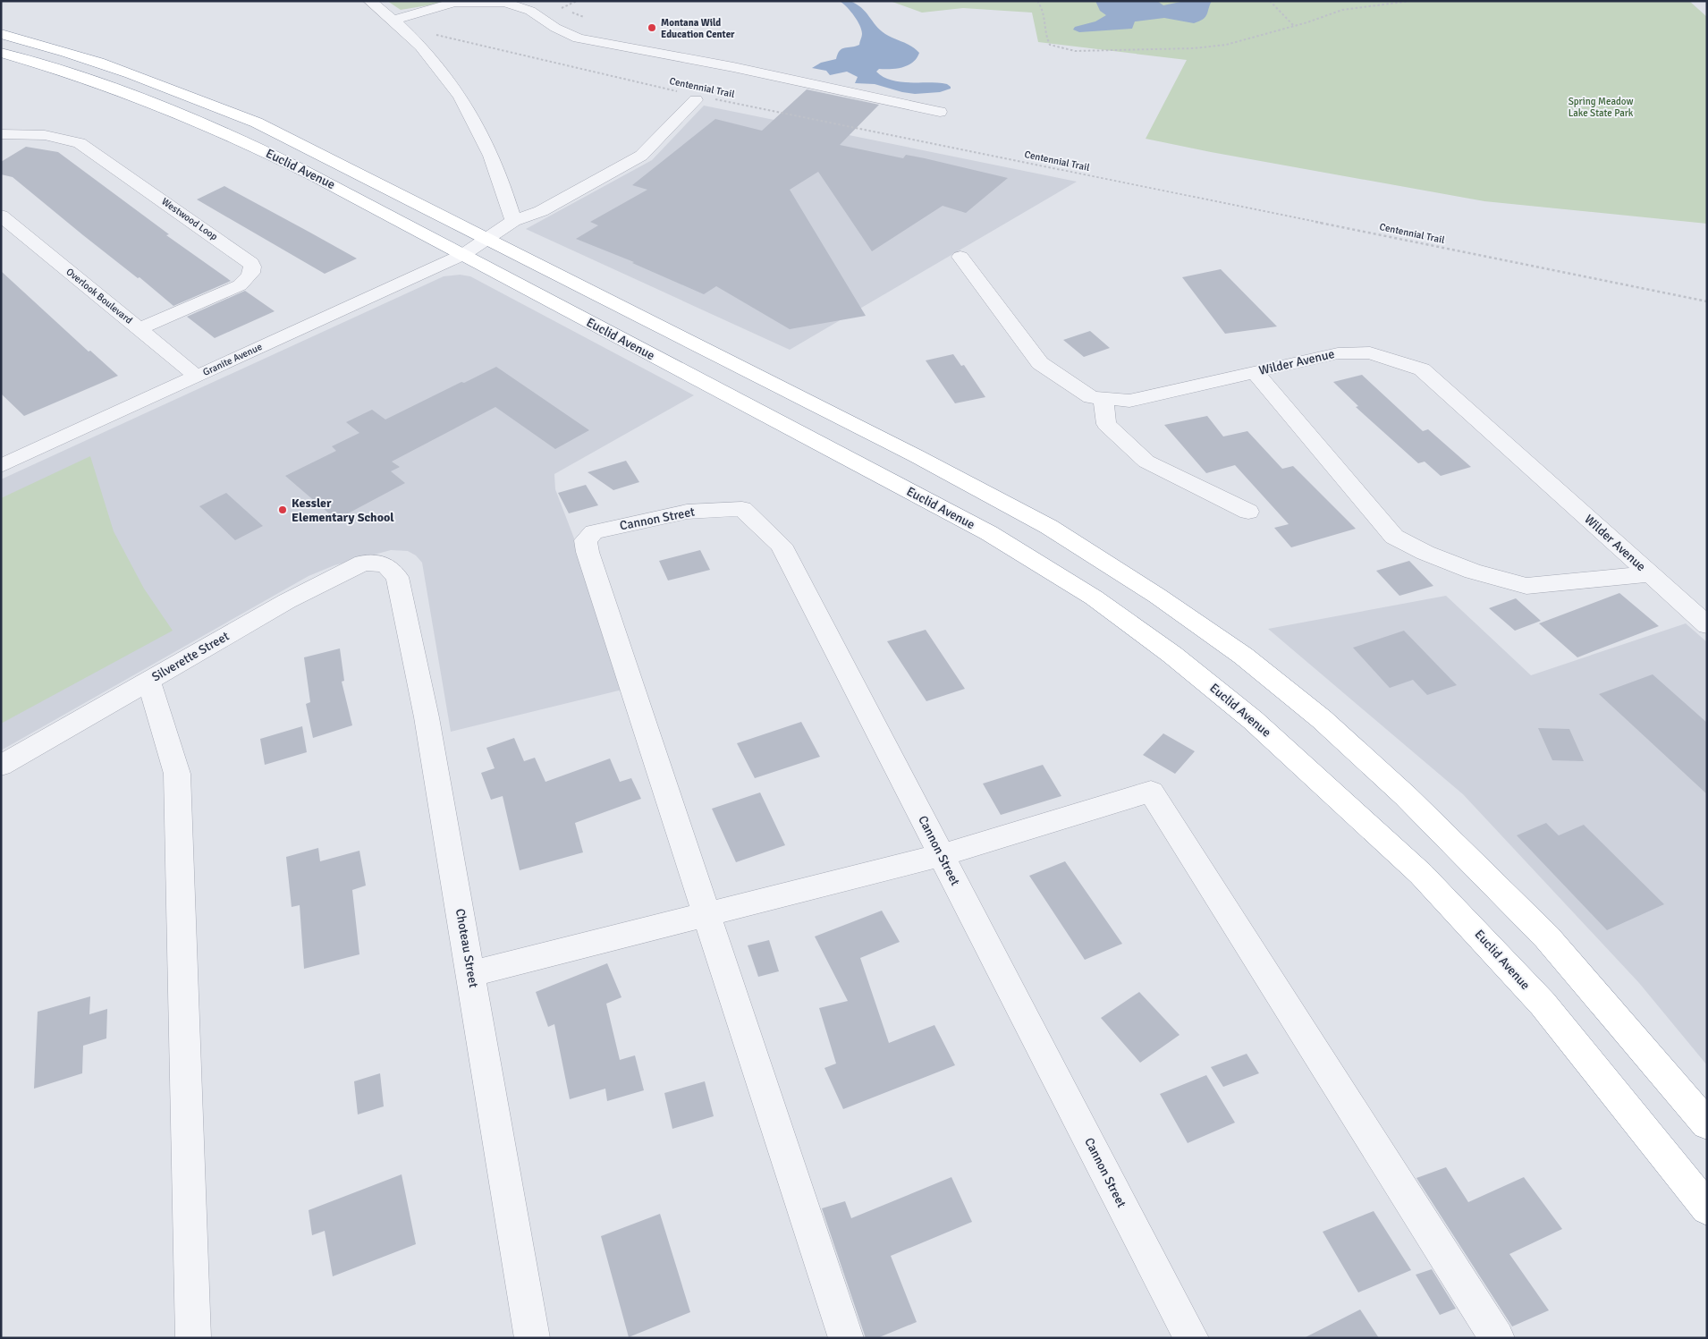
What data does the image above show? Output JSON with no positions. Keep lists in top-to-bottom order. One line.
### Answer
{"streets":{"highway":["Euclid Avenue"],"street":["Westwood Loop","Overlook Boulevard","Granite Avenue","Wilder Avenue","Cannon Street","Silverette Street","Choteau Street"],"path":["Centennial Trail"]},"crossings":[["Euclid Avenue","Granite Avenue"],["Westwood Loop","Overlook Boulevard"],["Overlook Boulevard","Granite Avenue"],["Silverette Street","Choteau Street"]],"parks":["Spring Meadow Lake State Park"],"places":["Montana Wild Education Center","Kessler Elementary School"]}
